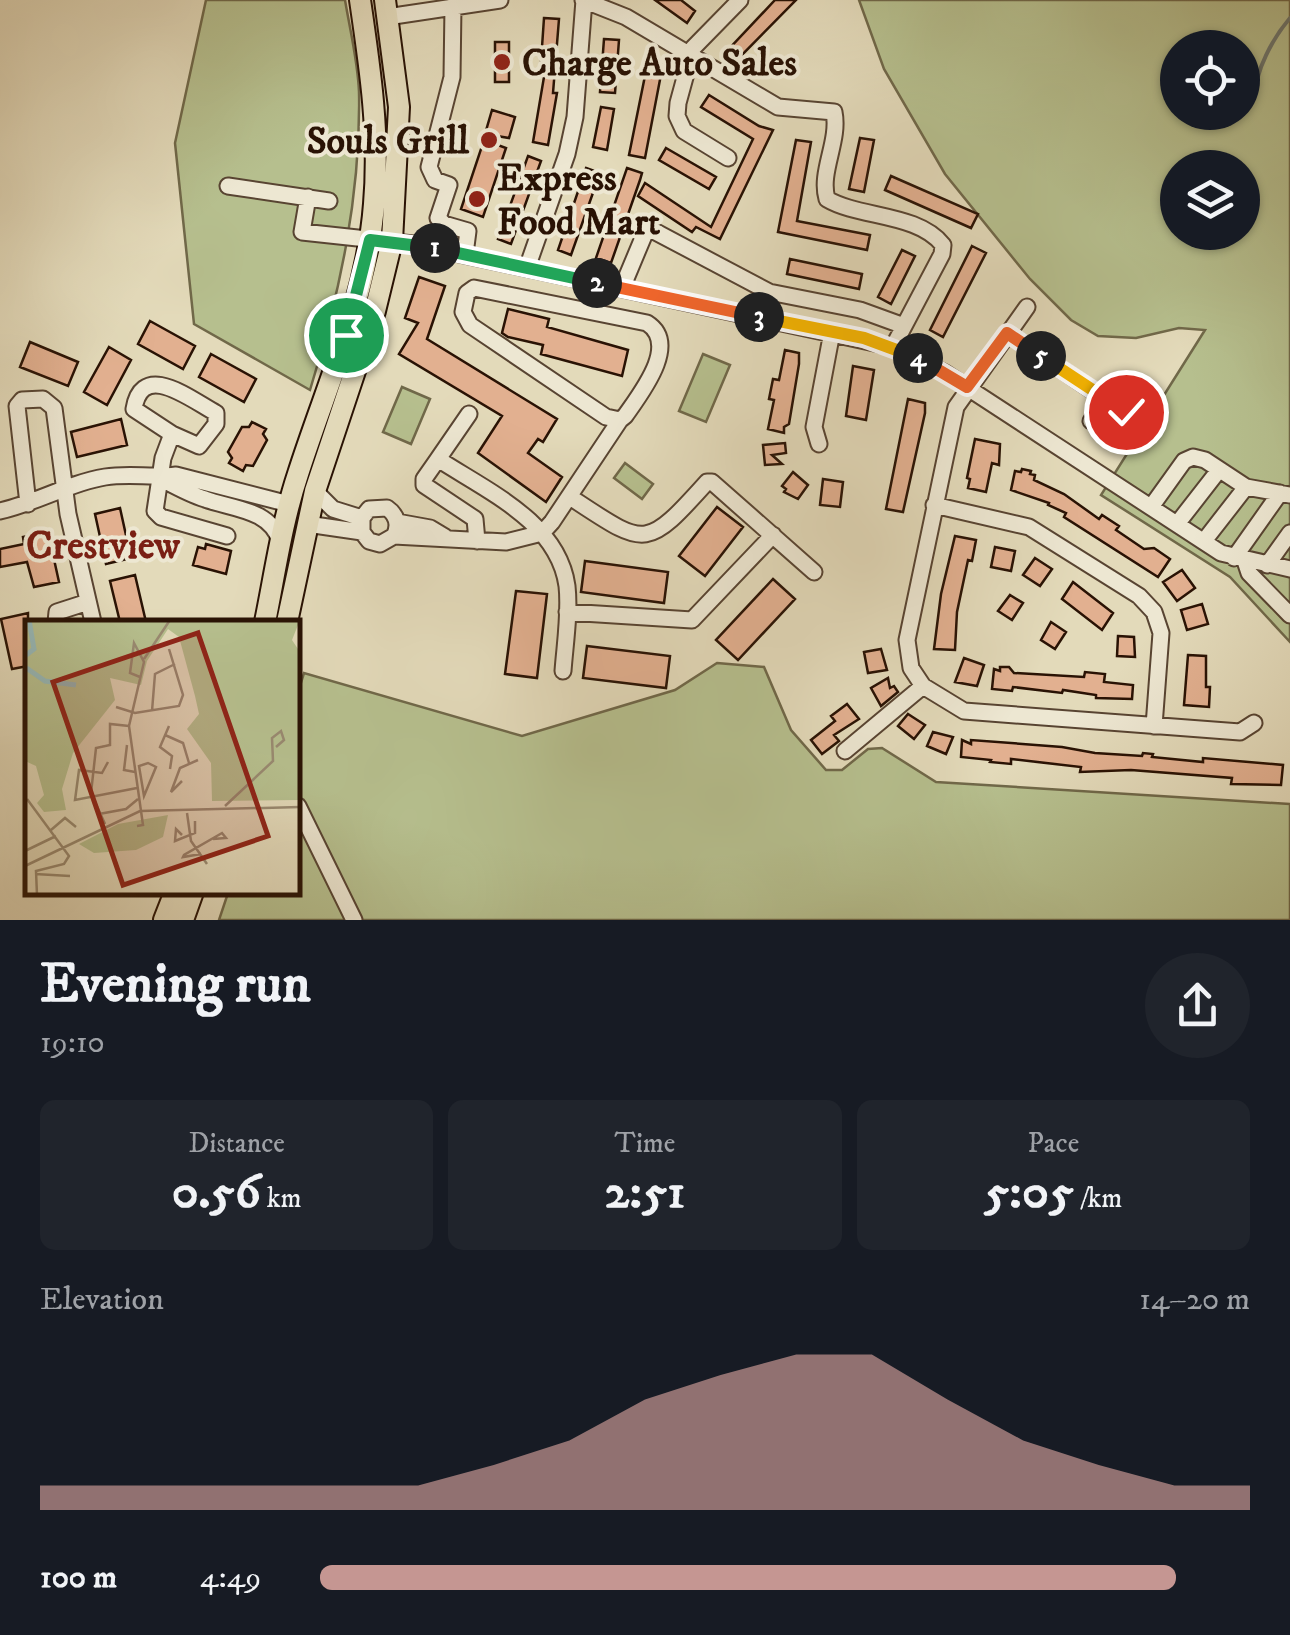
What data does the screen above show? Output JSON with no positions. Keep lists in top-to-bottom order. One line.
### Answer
{"districts":["Crestview"],"places":["Charge Auto Sales","Souls Grill","Express Food Mart"],"page":{"pins":["1","2","3","5","4"],"heading":["Evening run","19:10"],"stats":[["Distance","0.56 km"],["Time","2:51"],["Pace","5:05 /km"]],"chart":["Elevation","14–20 m"],"list":[{"name":"100 m","note":"4:49"}]}}
